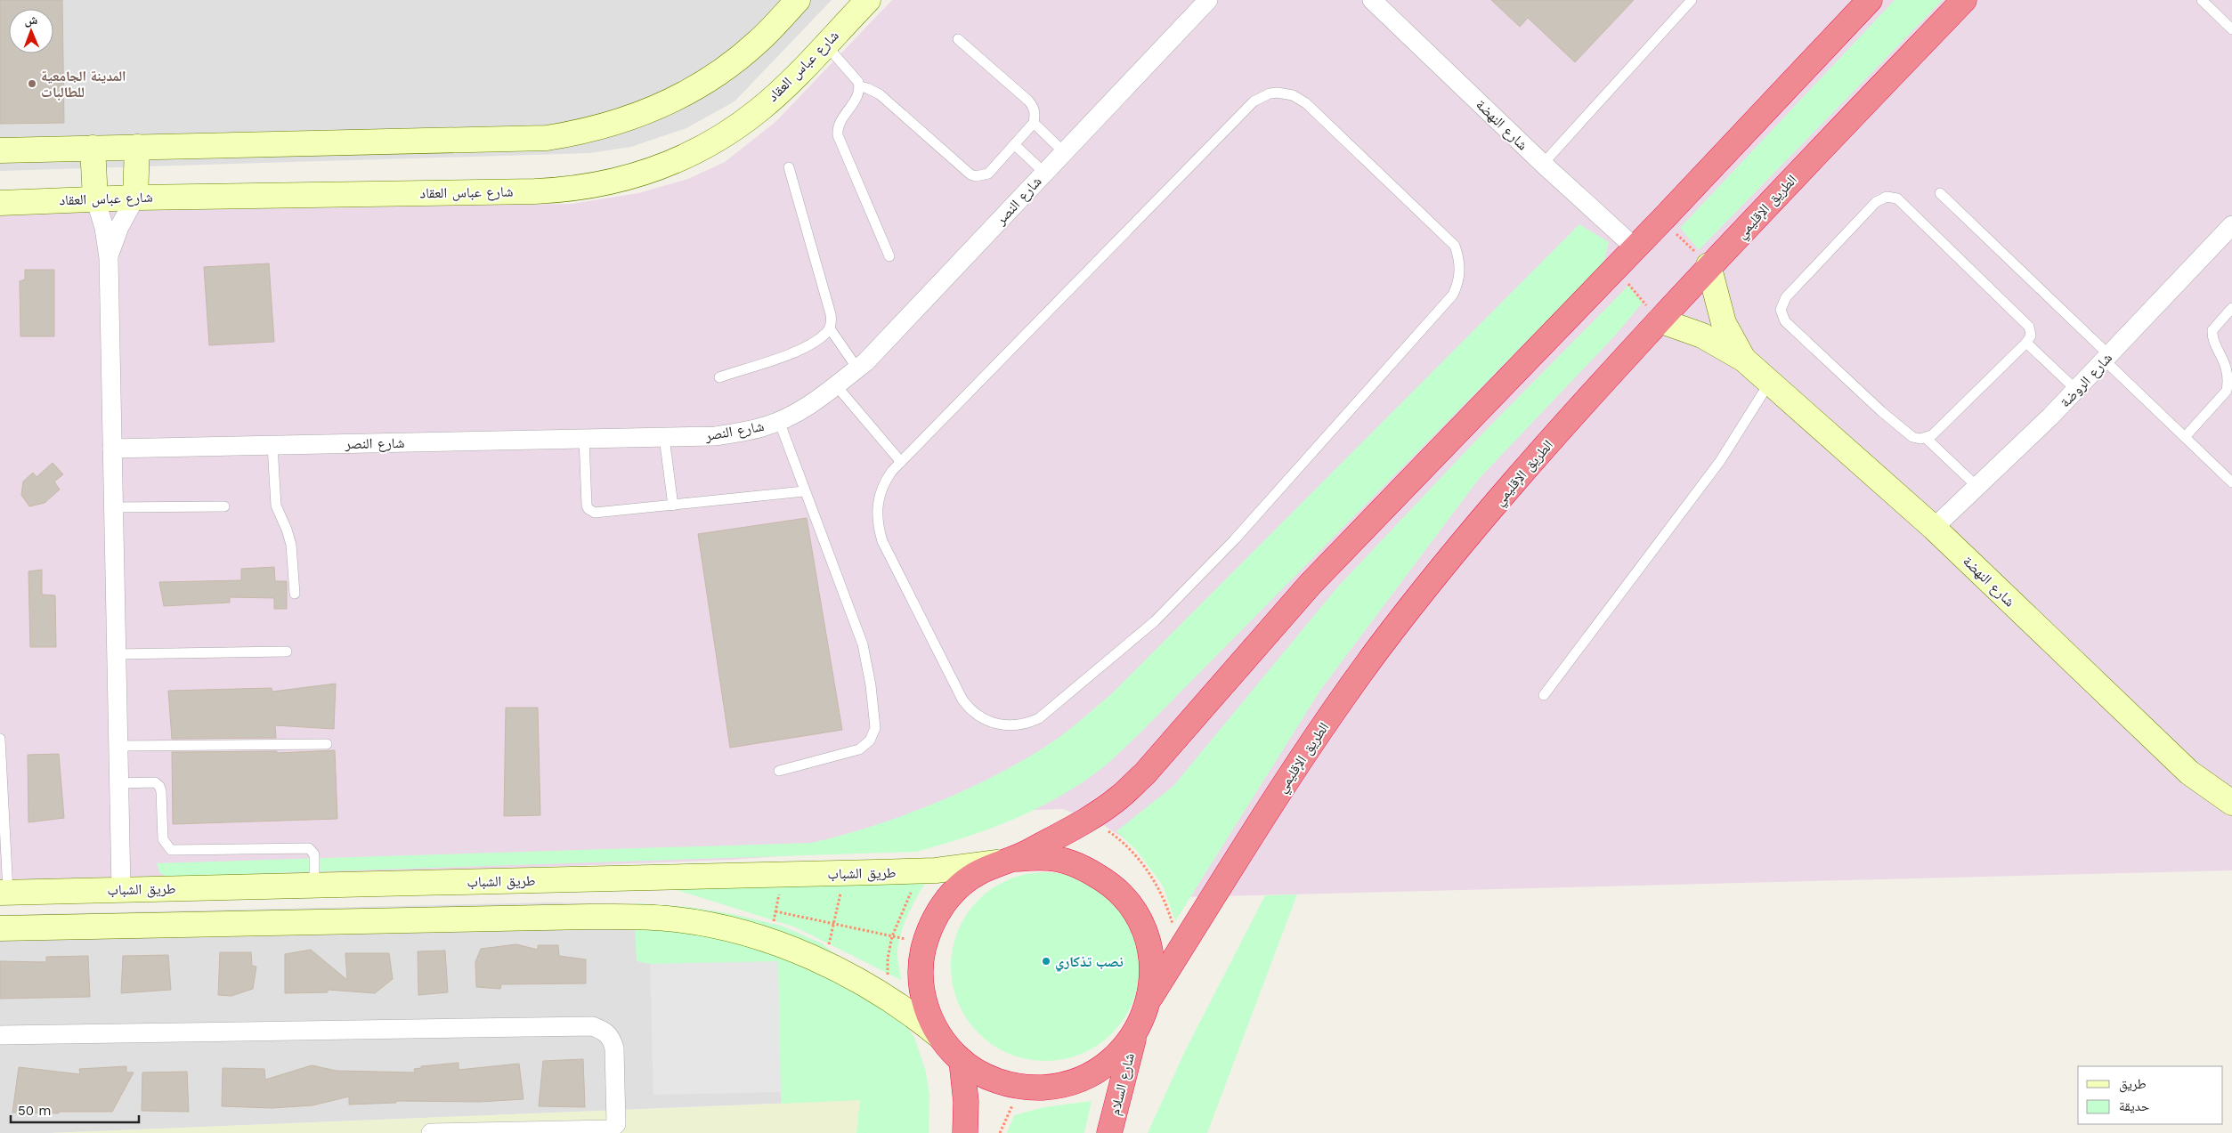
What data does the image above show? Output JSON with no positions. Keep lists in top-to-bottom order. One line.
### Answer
{"streets":{"highway":["الطريق الإقليمي","شارع السلام"],"street":["شارع عباس العقاد","شارع النهضة","شارع النصر","شارع الروضة","طريق الشباب"]},"crossings":[["شارع النهضة","الطريق الإقليمي"],["شارع النهضة","شارع الروضة"]],"places":["المدينة الجامعية للطالبات","نصب تذكاري"],"legend":["طريق","حديقة"],"scale_bar":"50 m","north":"top"}
